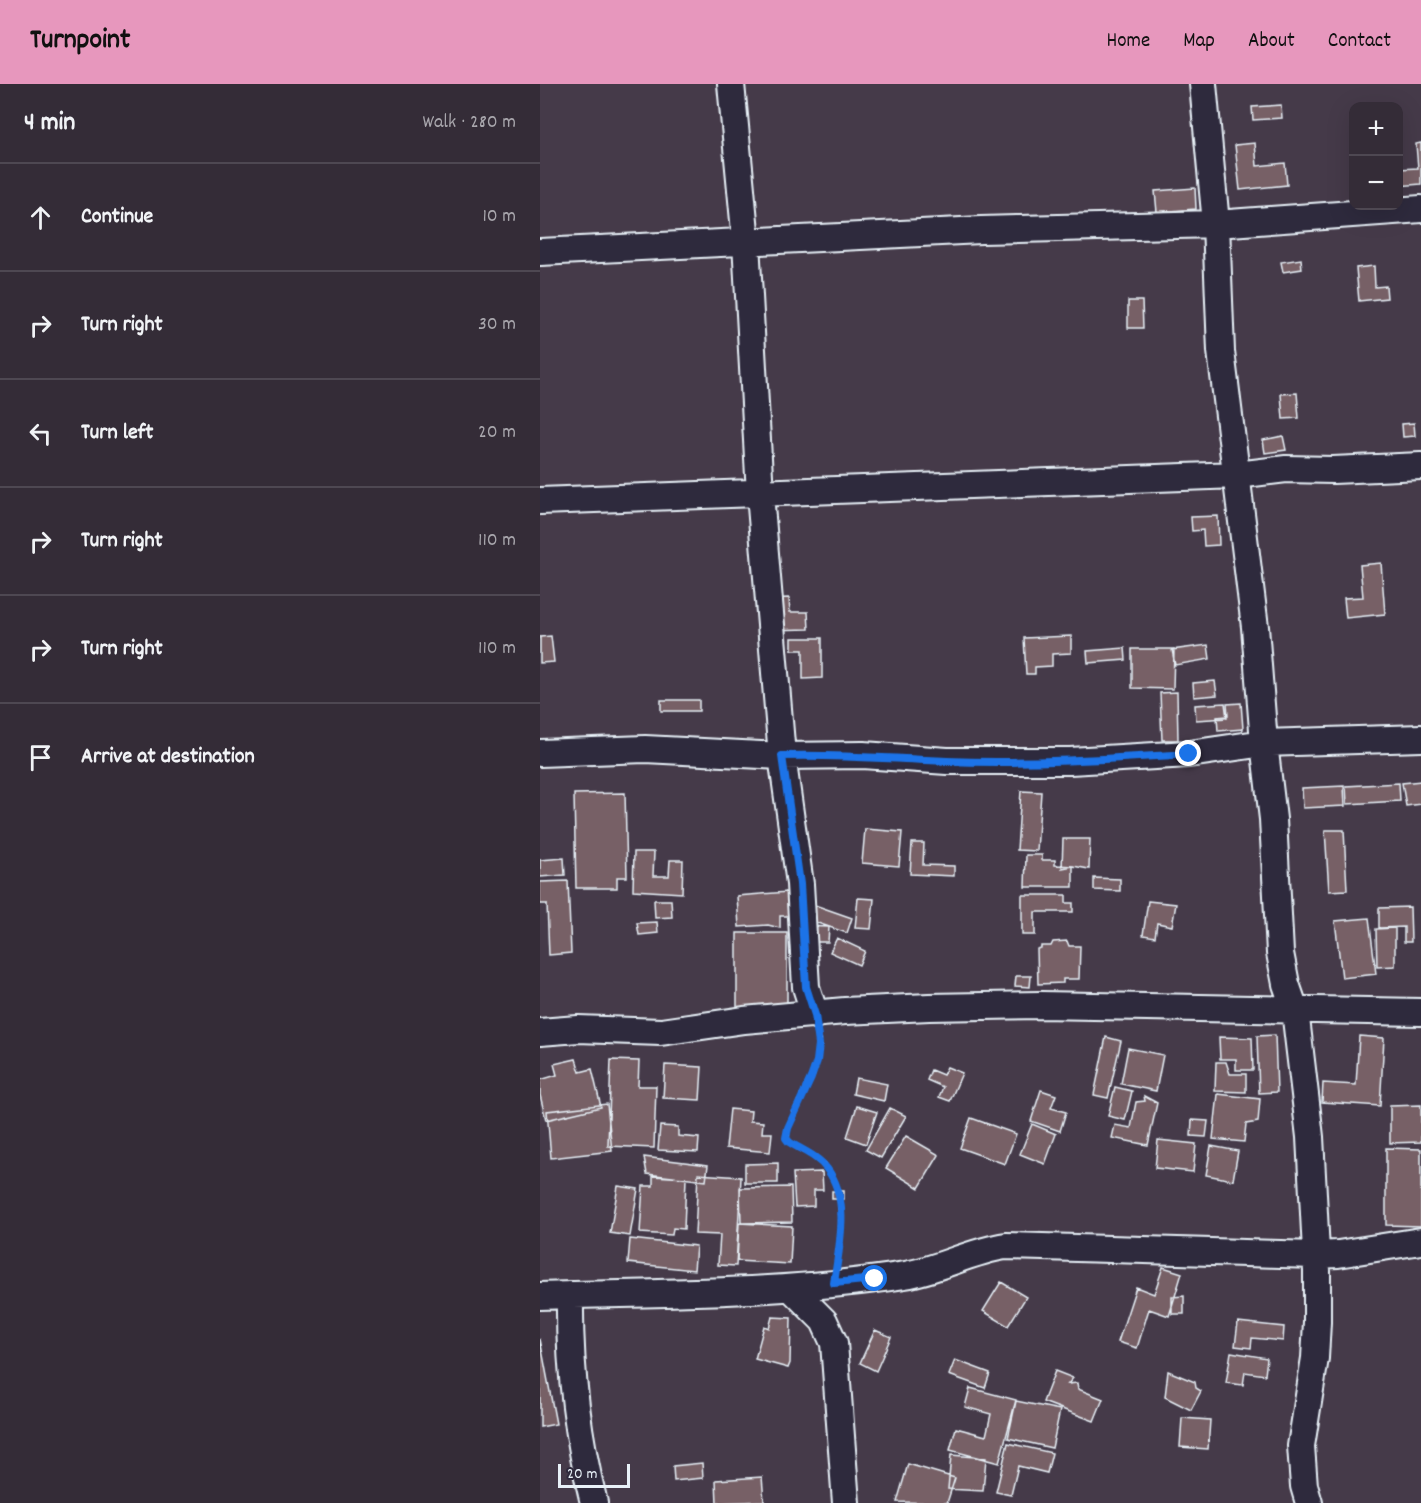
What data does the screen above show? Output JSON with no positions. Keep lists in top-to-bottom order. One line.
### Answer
{"scale_bar":"20 m","page":{"header":"Turnpoint","nav":["Home","Map","About","Contact"],"heading":["4 min","Walk · 280 m"],"map_buttons":["+","−"],"list":[["Continue","10 m"],["Turn right","30 m"],["Turn left","20 m"],["Turn right","110 m"],["Turn right","110 m"],"Arrive at destination"],"scale":"20 m"}}
